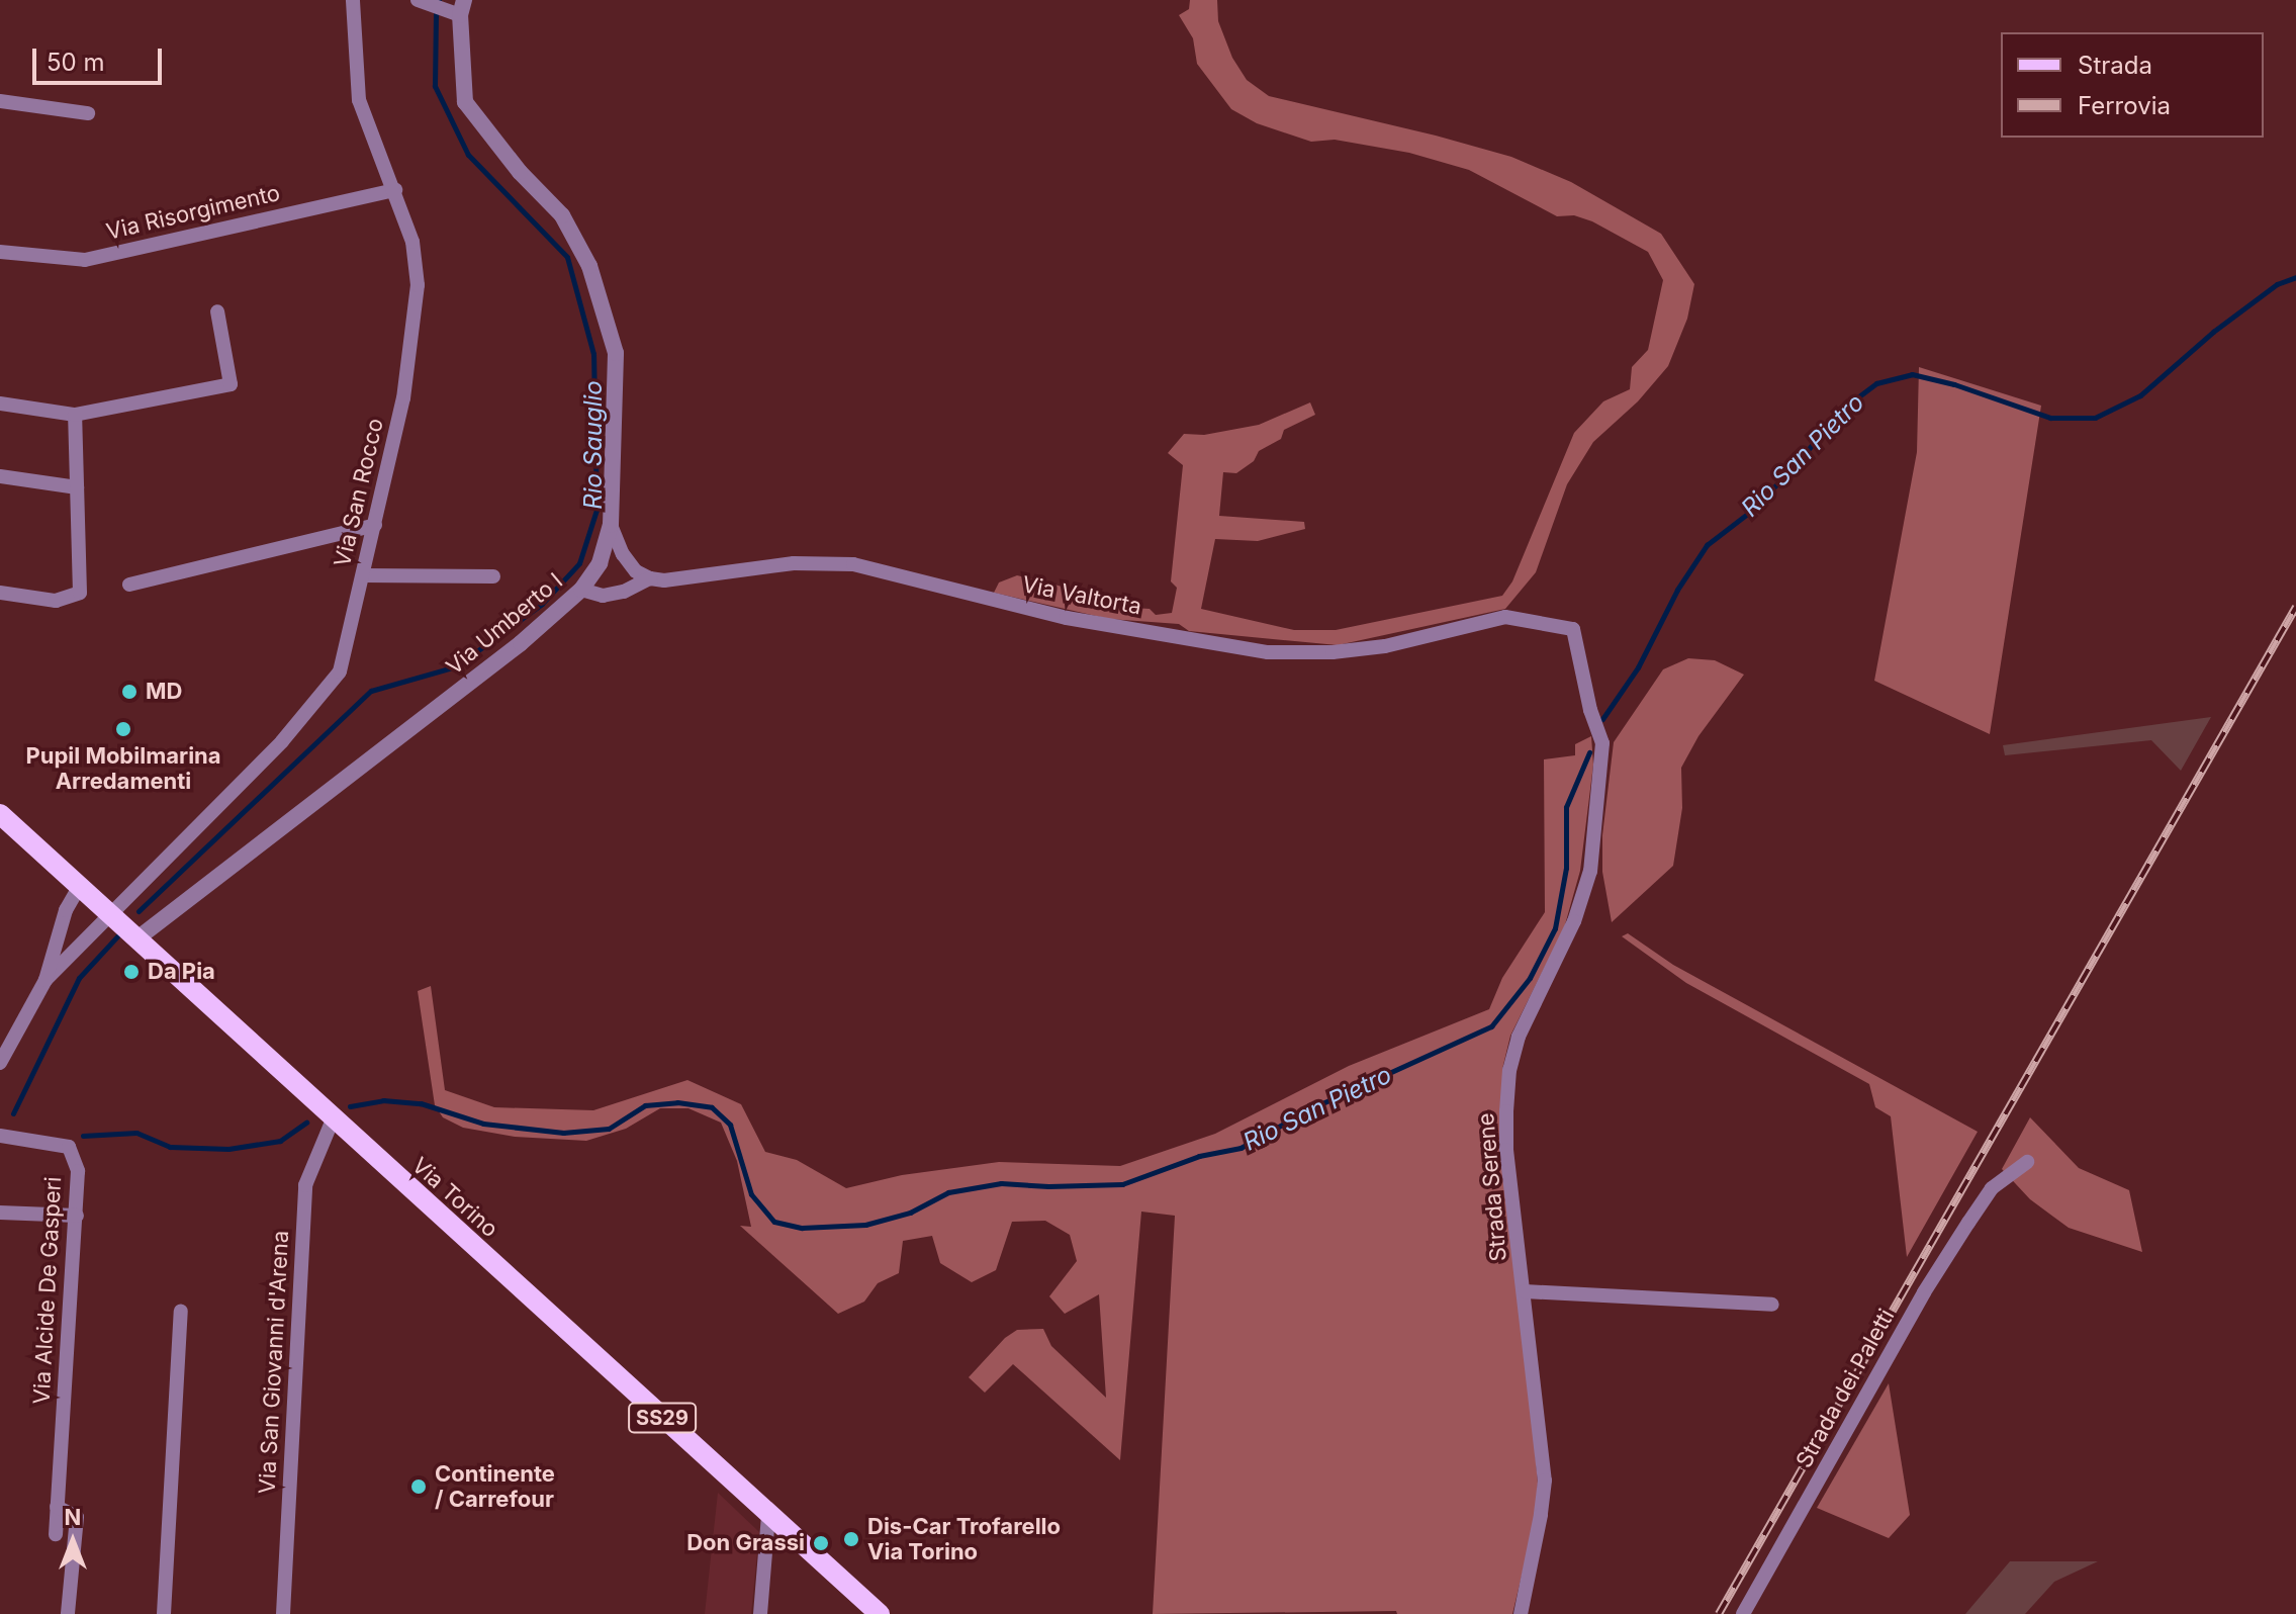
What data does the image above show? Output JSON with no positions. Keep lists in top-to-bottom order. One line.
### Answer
{"streets":{"main road":["Via Torino","SS29"],"street":["Via Risorgimento","Via San Rocco","Via Valtorta","Via Umberto I","Strada Serene","Via Alcide De Gasperi","Via San Giovanni d'Arena","Strada dei Paletti"]},"crossings":[["Via Risorgimento","Via San Rocco"],["Via San Rocco","Via Torino"],["Via Valtorta","Via Umberto I"],["Via Valtorta","Strada Serene"],["Via Umberto I","Via Torino"],["Via Torino","Via San Giovanni d'Arena"]],"water":["Rio Sauglio","Rio San Pietro"],"places":["MD","Pupil Mobilmarina Arredamenti","Da Pia","Continente / Carrefour","Dis-Car Trofarello Via Torino","Don Grassi"],"legend":["Strada","Ferrovia"],"scale_bar":"50 m","north":"top"}
